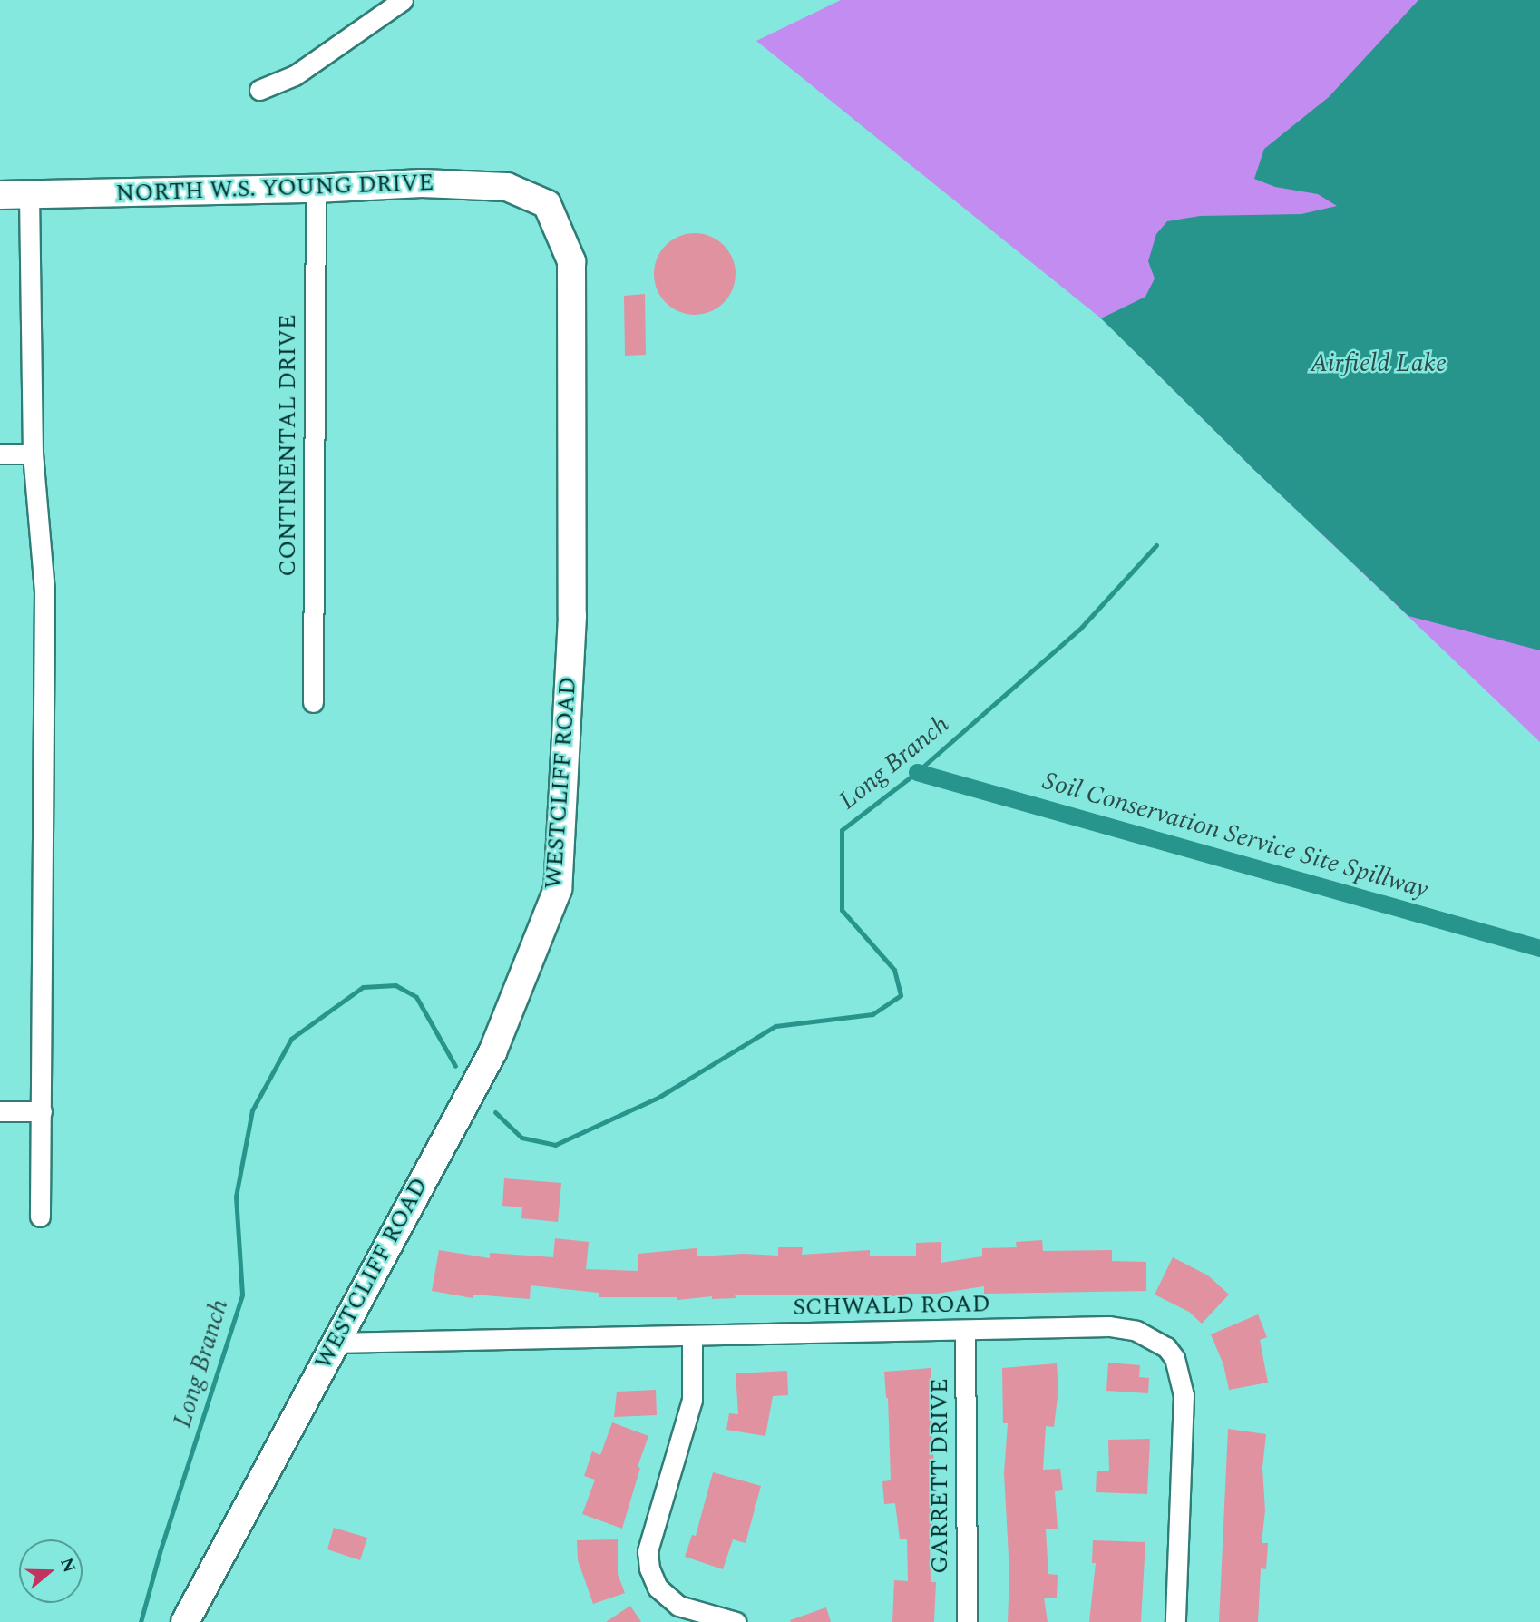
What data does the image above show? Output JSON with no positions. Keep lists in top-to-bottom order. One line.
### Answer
{"streets":{"street":["NORTH W.S. YOUNG DRIVE","CONTINENTAL DRIVE","WESTCLIFF ROAD","SCHWALD ROAD","GARRETT DRIVE"]},"crossings":[["NORTH W.S. YOUNG DRIVE","CONTINENTAL DRIVE"],["NORTH W.S. YOUNG DRIVE","WESTCLIFF ROAD"],["WESTCLIFF ROAD","SCHWALD ROAD"],["SCHWALD ROAD","GARRETT DRIVE"]],"water":["Airfield Lake","Long Branch","Soil Conservation Service Site Spillway"],"north":"right"}
